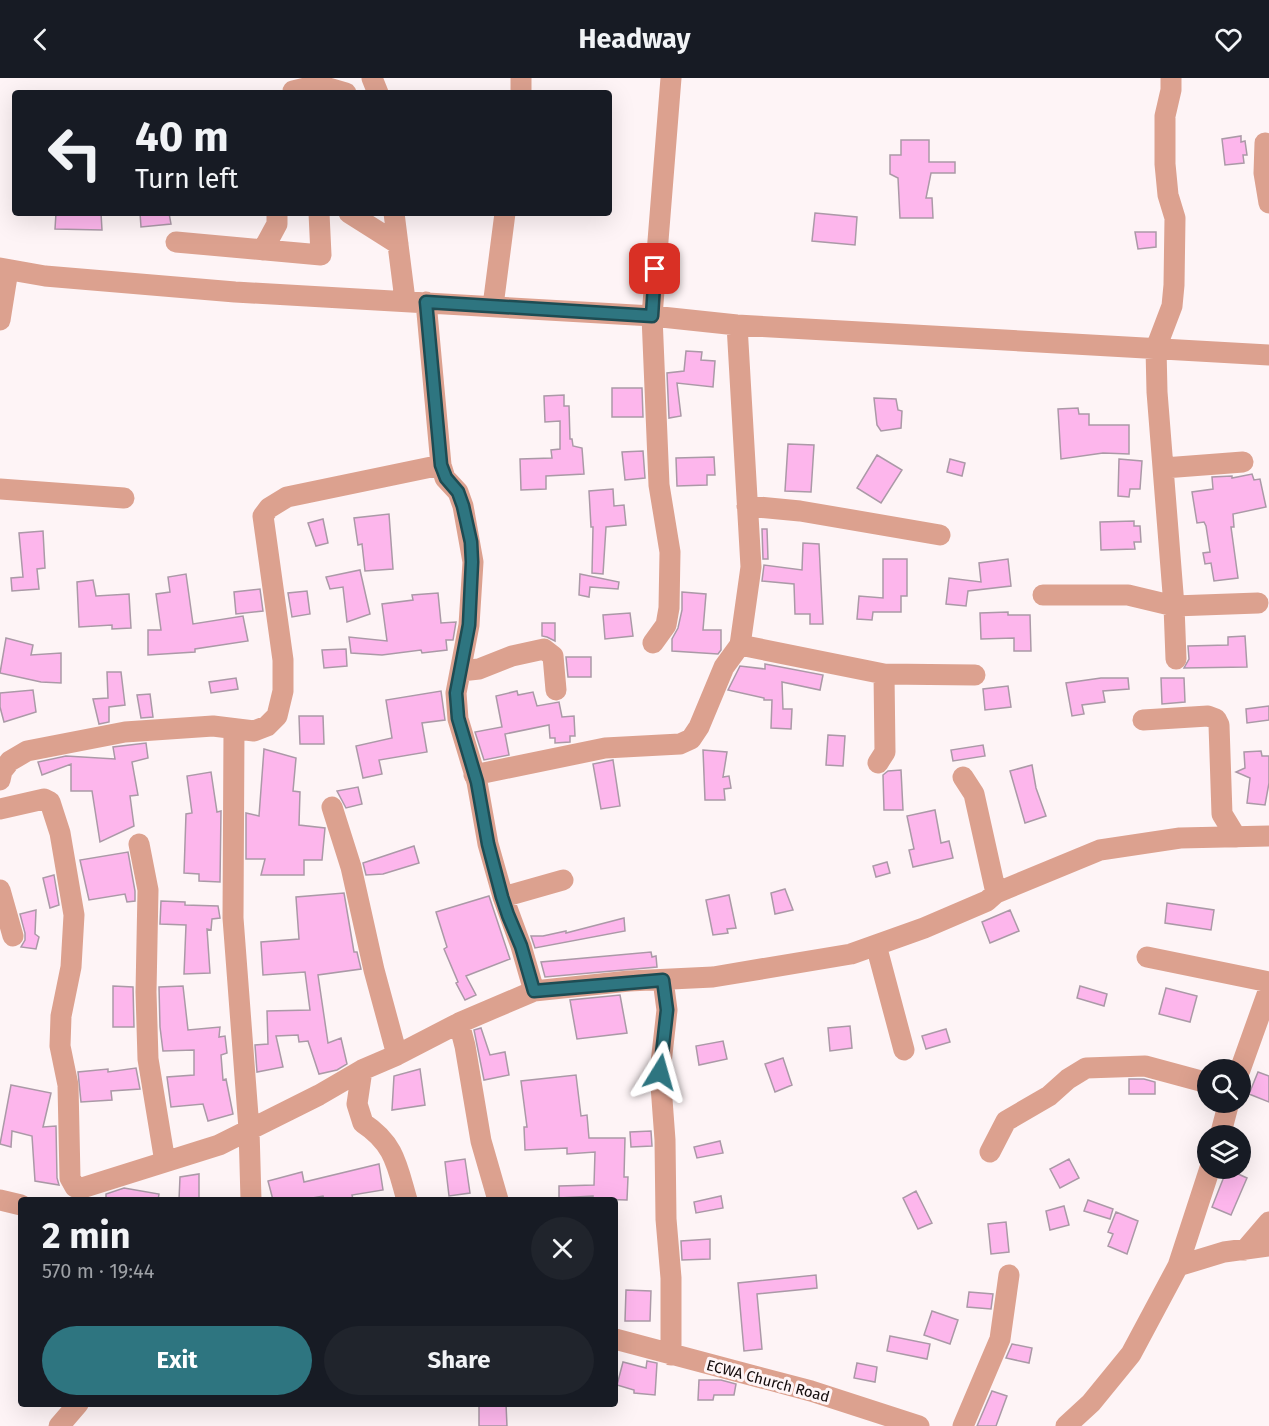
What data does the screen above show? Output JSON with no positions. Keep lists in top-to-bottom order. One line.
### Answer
{"streets":{"street":["ECWA Church Road"]},"page":{"header":"Headway","turn":["40 m","Turn left"],"heading":["2 min","570 m · 19:44"],"buttons":["Exit","Share"]}}
